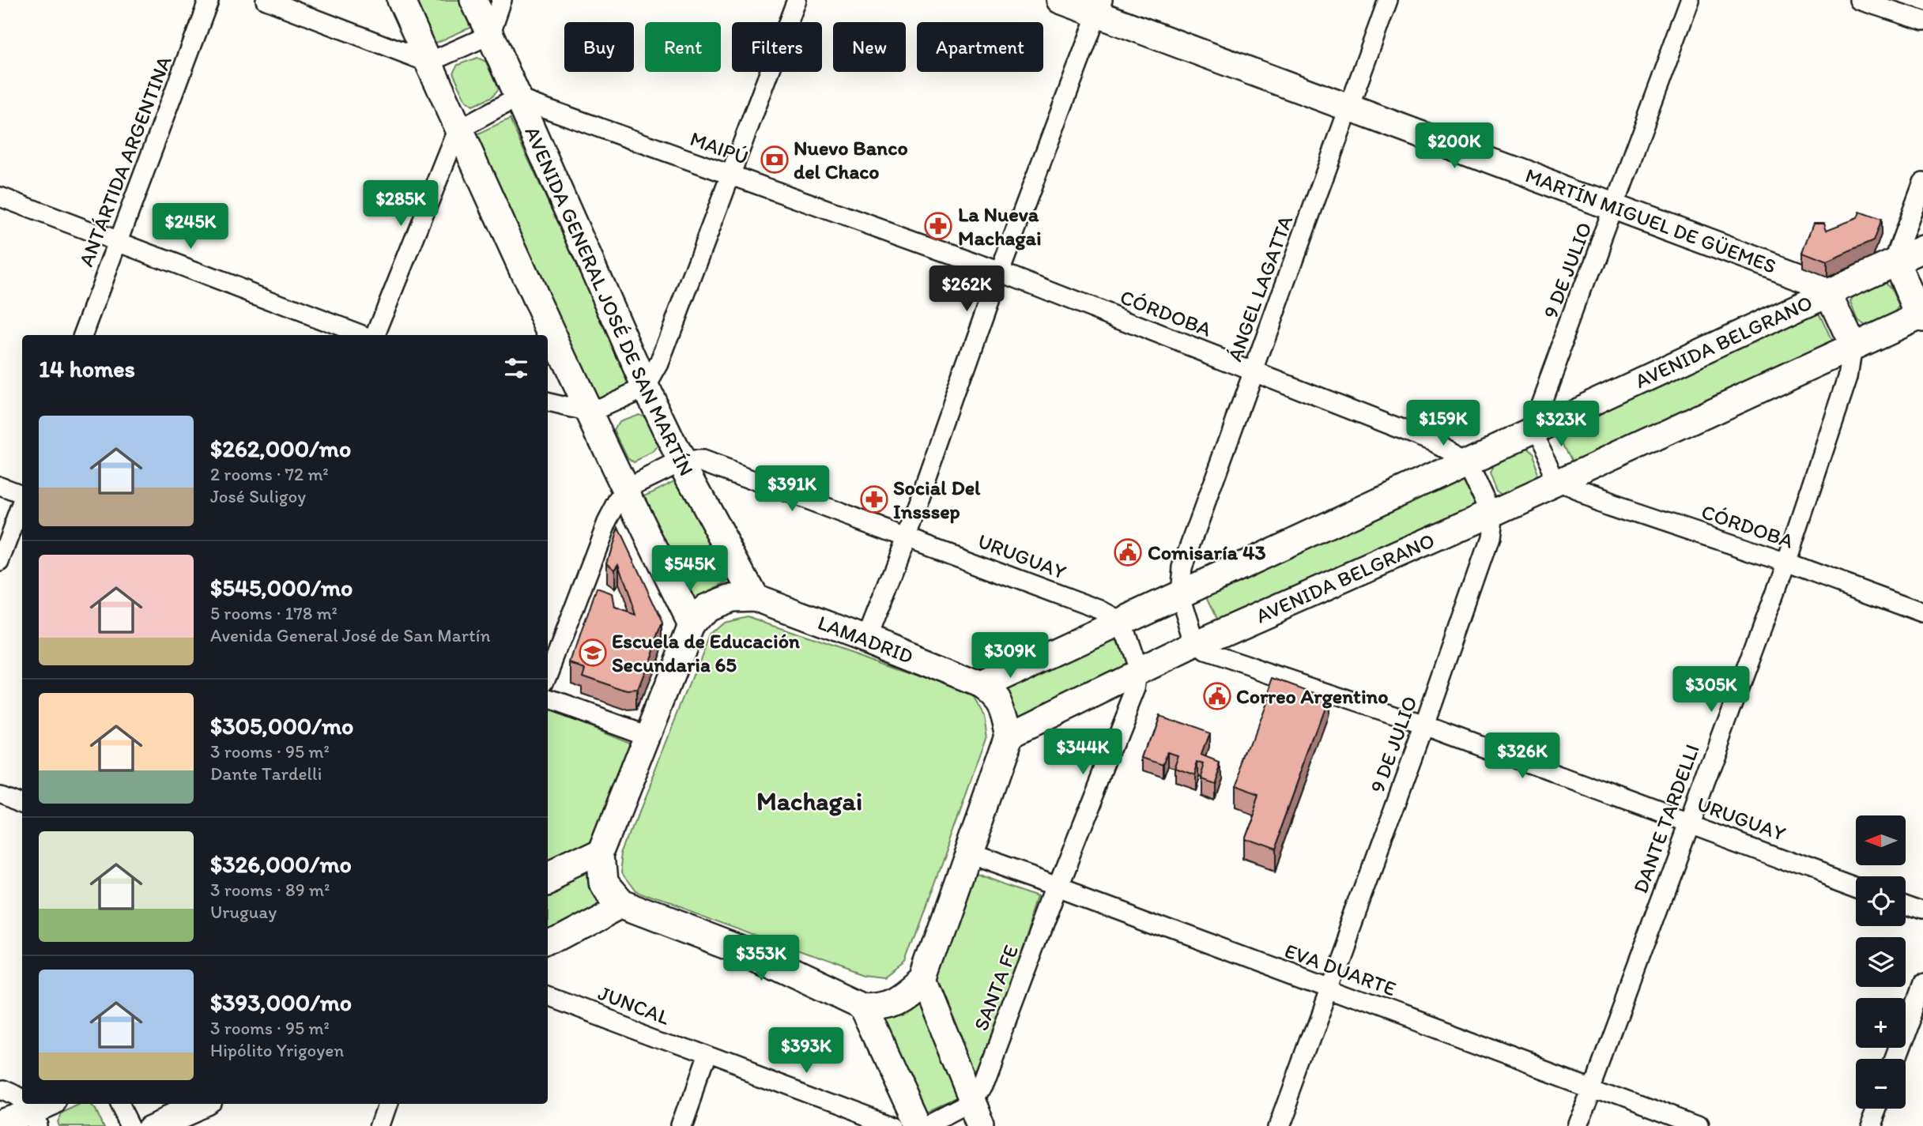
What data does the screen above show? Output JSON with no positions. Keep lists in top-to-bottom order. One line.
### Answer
{"streets":{"street":["MAIPÚ","ANTÁRTIDA ARGENTINA","MARTÍN MIGUEL DE GÜEMES","9 DE JULIO","ÁNGEL LAGATTA","AVENIDA GENERAL JOSÉ DE SAN MARTÍN","CÓRDOBA","AVENIDA BELGRANO","URUGUAY","LAMADRID","DANTE TARDELLI","EVA DUARTE","SANTA FE","JUNCAL"]},"crossings":[["MAIPÚ","AVENIDA GENERAL JOSÉ DE SAN MARTÍN"],["MAIPÚ","CÓRDOBA"],["MARTÍN MIGUEL DE GÜEMES","9 DE JULIO"],["MARTÍN MIGUEL DE GÜEMES","ÁNGEL LAGATTA"],["MARTÍN MIGUEL DE GÜEMES","AVENIDA BELGRANO"],["9 DE JULIO","AVENIDA BELGRANO"],["9 DE JULIO","URUGUAY"],["9 DE JULIO","EVA DUARTE"],["ÁNGEL LAGATTA","CÓRDOBA"],["ÁNGEL LAGATTA","AVENIDA BELGRANO"],["AVENIDA GENERAL JOSÉ DE SAN MARTÍN","URUGUAY"],["AVENIDA GENERAL JOSÉ DE SAN MARTÍN","LAMADRID"],["CÓRDOBA","AVENIDA BELGRANO"],["CÓRDOBA","DANTE TARDELLI"],["AVENIDA BELGRANO","URUGUAY"],["AVENIDA BELGRANO","LAMADRID"],["AVENIDA BELGRANO","DANTE TARDELLI"],["AVENIDA BELGRANO","SANTA FE"],["URUGUAY","DANTE TARDELLI"],["DANTE TARDELLI","EVA DUARTE"],["EVA DUARTE","SANTA FE"]],"districts":["Machagai"],"places":{"bank":["Nuevo Banco del Chaco"],"pharmacy":["La Nueva Machagai","Social Del Insssep"],"public building":["Comisaría 43","Correo Argentino"],"school or university":["Escuela de Educación Secundaria 65"]},"north":"left","page":{"chip":["Buy","Rent","Filters","New","Apartment"],"price":["$200K","$285K","$245K","$262K","$159K","$323K","$391K","$545K","$309K","$305K","$344K","$326K","$353K","$393K"],"heading":"14 homes","list":[{"name":"$262,000/mo","note":"2 rooms · 72 m² · José Suligoy"},{"name":"$545,000/mo","note":"5 rooms · 178 m² · Avenida General José de San Martín"},{"name":"$305,000/mo","note":"3 rooms · 95 m² · Dante Tardelli"},{"name":"$326,000/mo","note":"3 rooms · 89 m² · Uruguay"},{"name":"$393,000/mo","note":"3 rooms · 95 m² · Hipólito Yrigoyen"}],"map_buttons":["+","−"]}}
